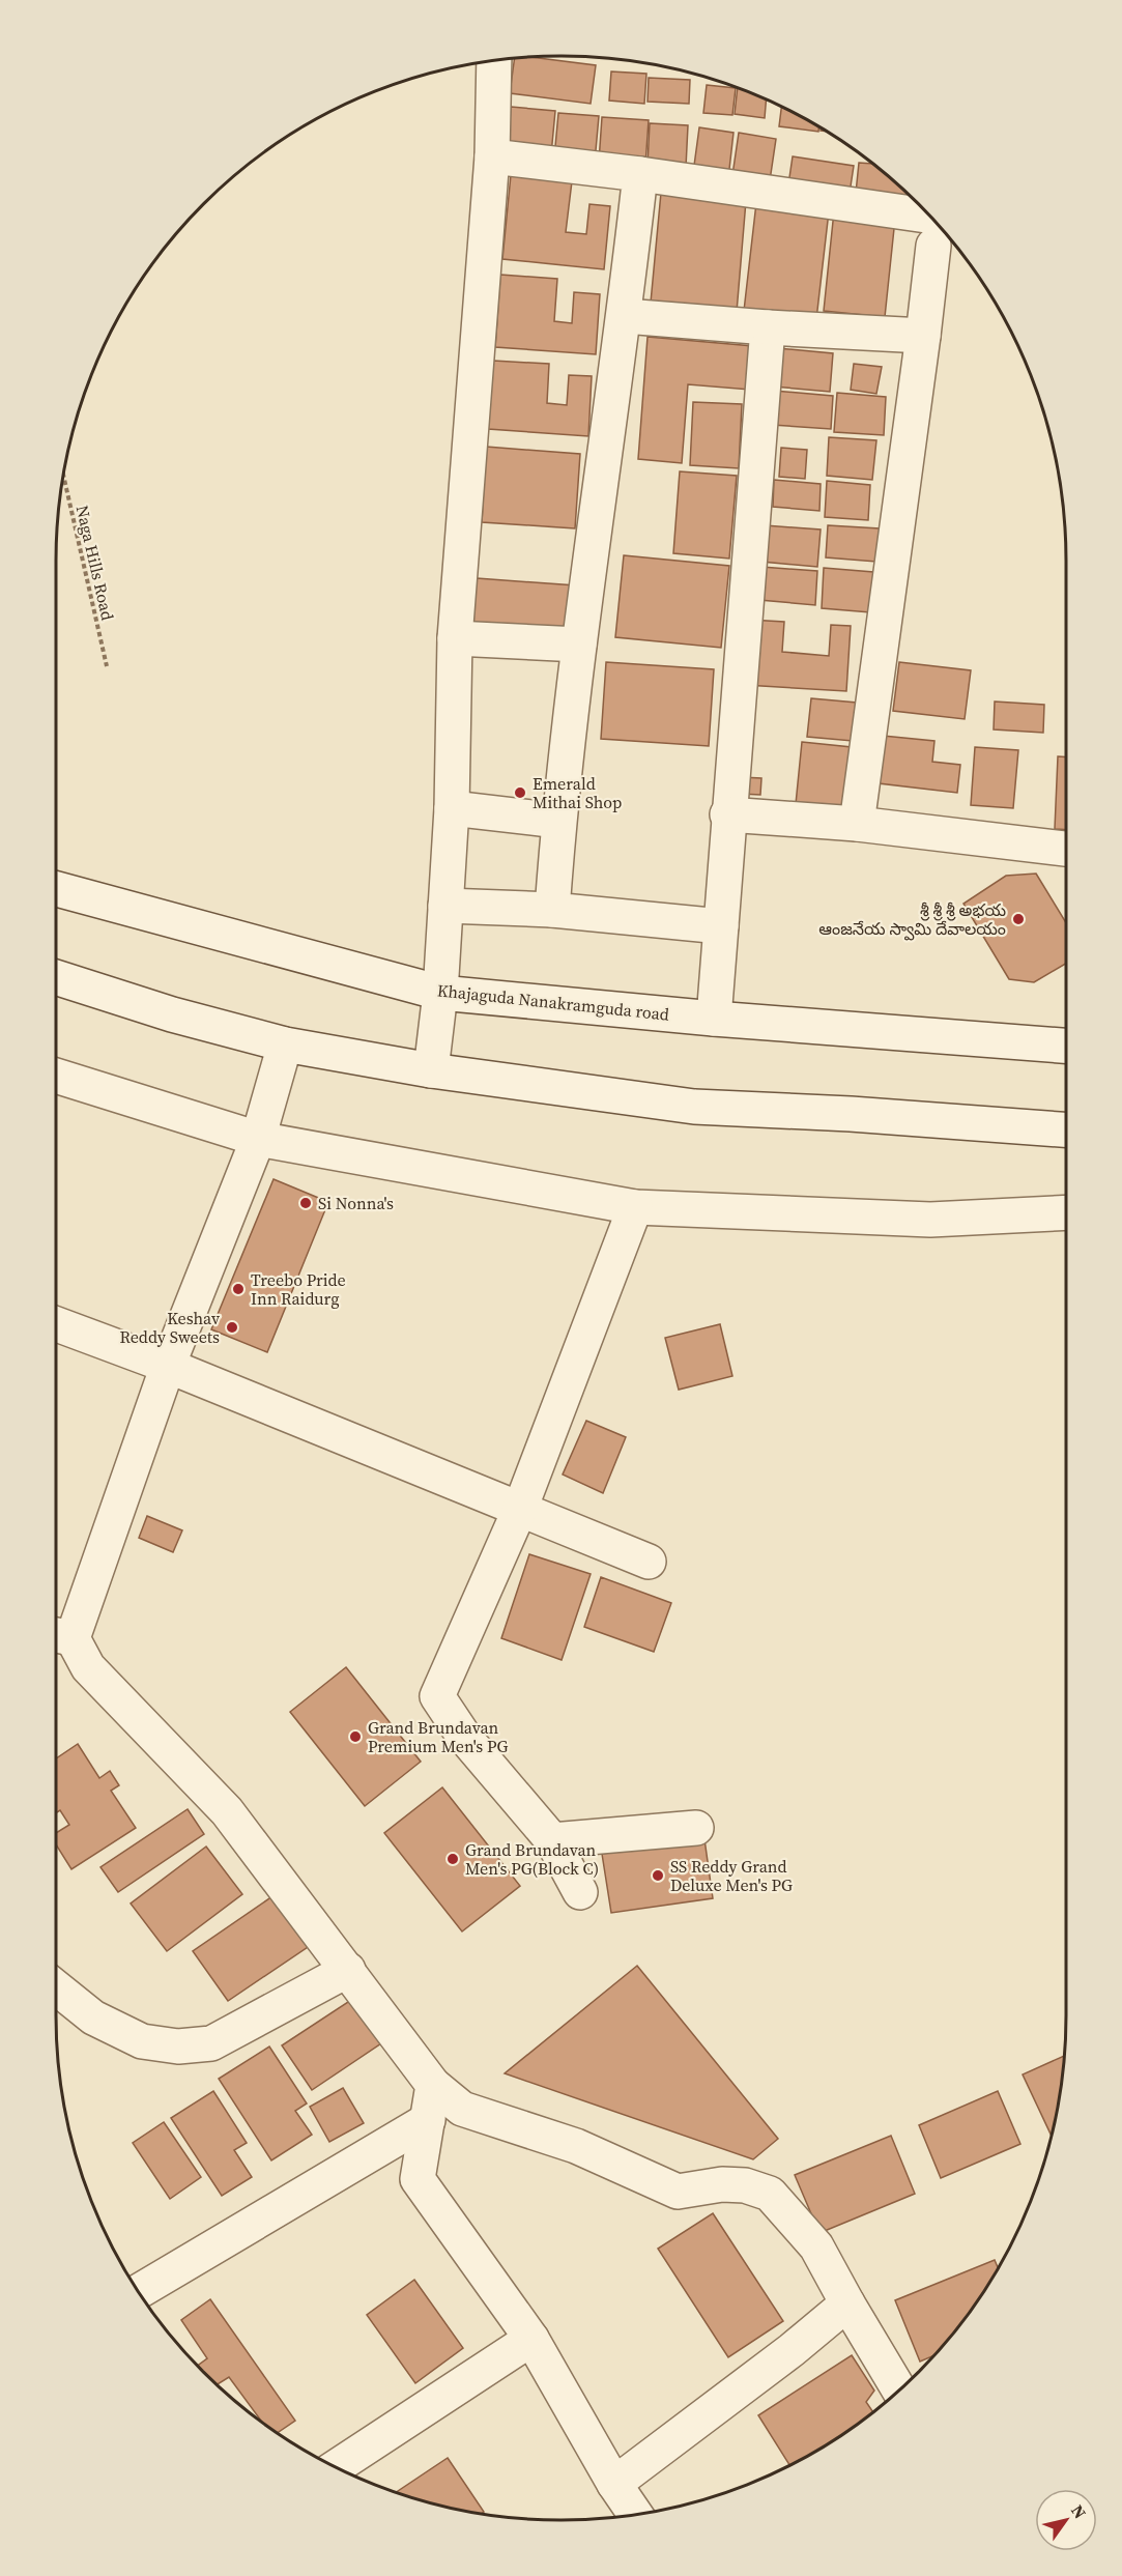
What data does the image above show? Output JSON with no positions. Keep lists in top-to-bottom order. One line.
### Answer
{"streets":{"street":["Khajaguda Nanakramguda road"],"path":["Naga Hills Road"]},"places":["Emerald Mithai Shop","శ్రీ శ్రీ శ్రీ అభయ ఆంజనేయ స్వామి దేవాలయం","Si Nonna's","Treebo Pride Inn Raidurg","Keshav Reddy Sweets","Grand Brundavan Premium Men's PG","Grand Brundavan Men's PG(Block C)","SS Reddy Grand Deluxe Men's PG"],"north":"top right"}
